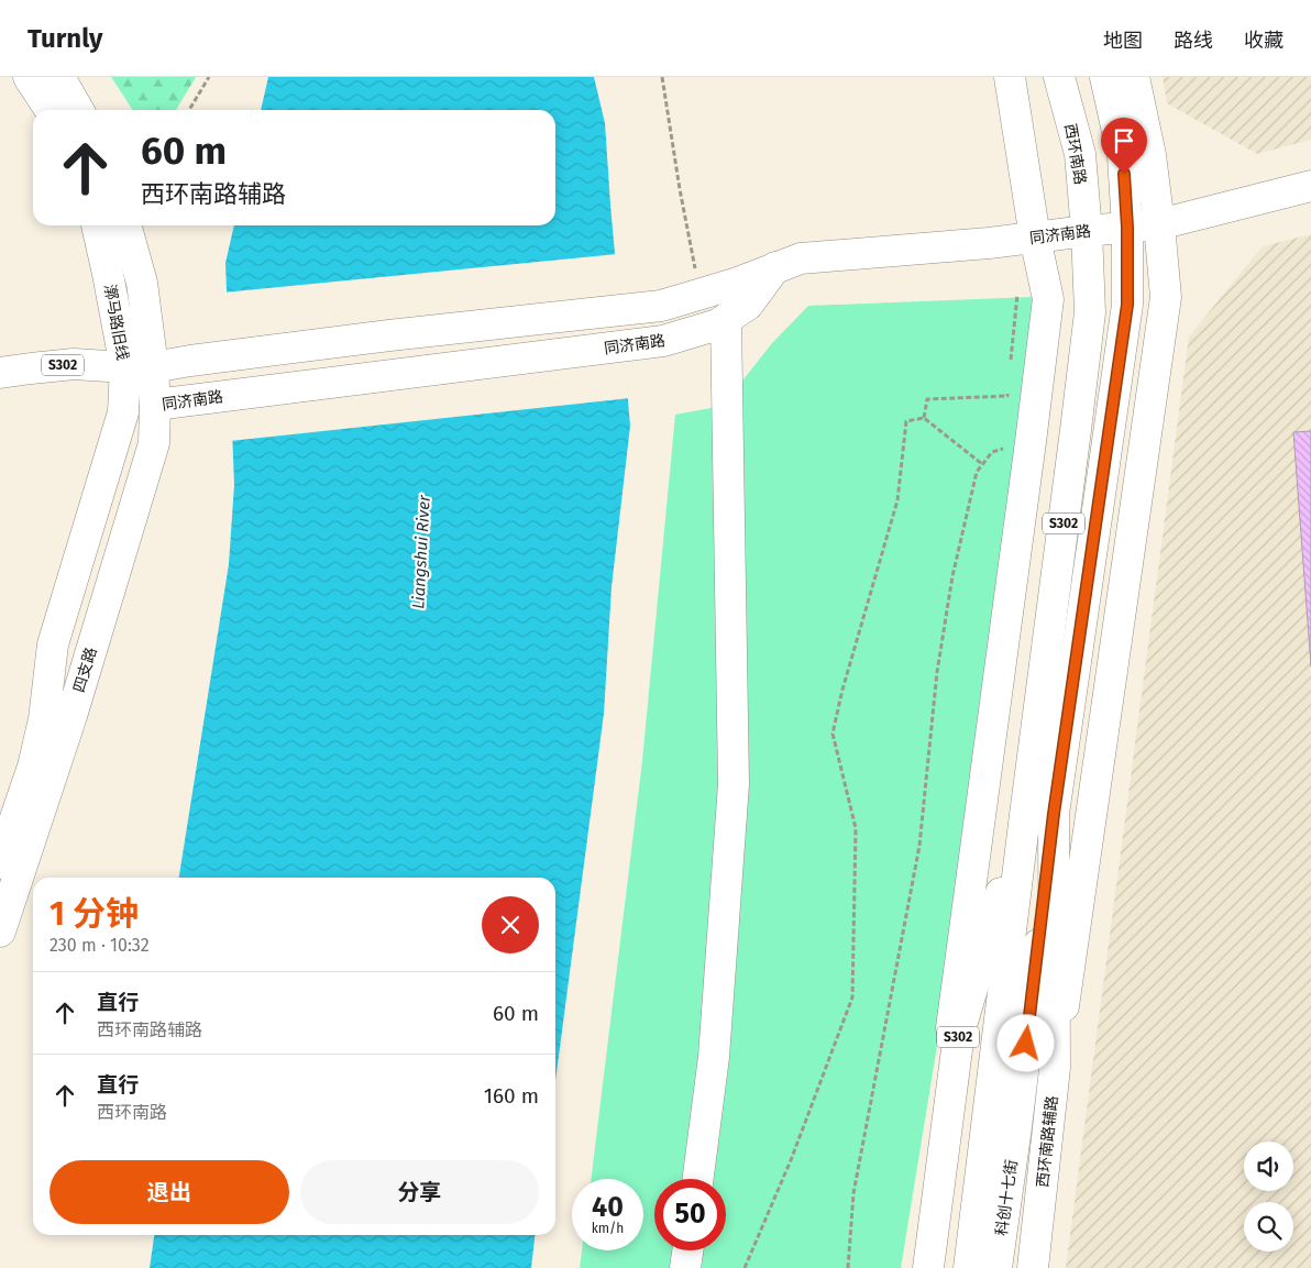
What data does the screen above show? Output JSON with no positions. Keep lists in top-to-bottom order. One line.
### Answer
{"streets":{"street":["西环南路","同济南路","漷马路旧线","S302","四支路","西环南路辅路","科创十七街"]},"crossings":[["西环南路","同济南路"],["西环南路","S302"],["同济南路","漷马路旧线"],["同济南路","S302"],["同济南路","四支路"],["同济南路","西环南路辅路"],["漷马路旧线","四支路"],["S302","西环南路辅路"],["S302","科创十七街"],["西环南路辅路","科创十七街"]],"water":["Liangshui River"],"page":{"header":"Turnly","nav":["地图","路线","收藏"],"turn":["60 m","西环南路辅路"],"heading":["1 分钟","230 m · 10:32"],"list":[{"name":"直行","note":"西环南路辅路","value":"60 m"},{"name":"直行","note":"西环南路","value":"160 m"}],"buttons":["退出","分享"],"speed":"40 km/h","limit":"50"}}
